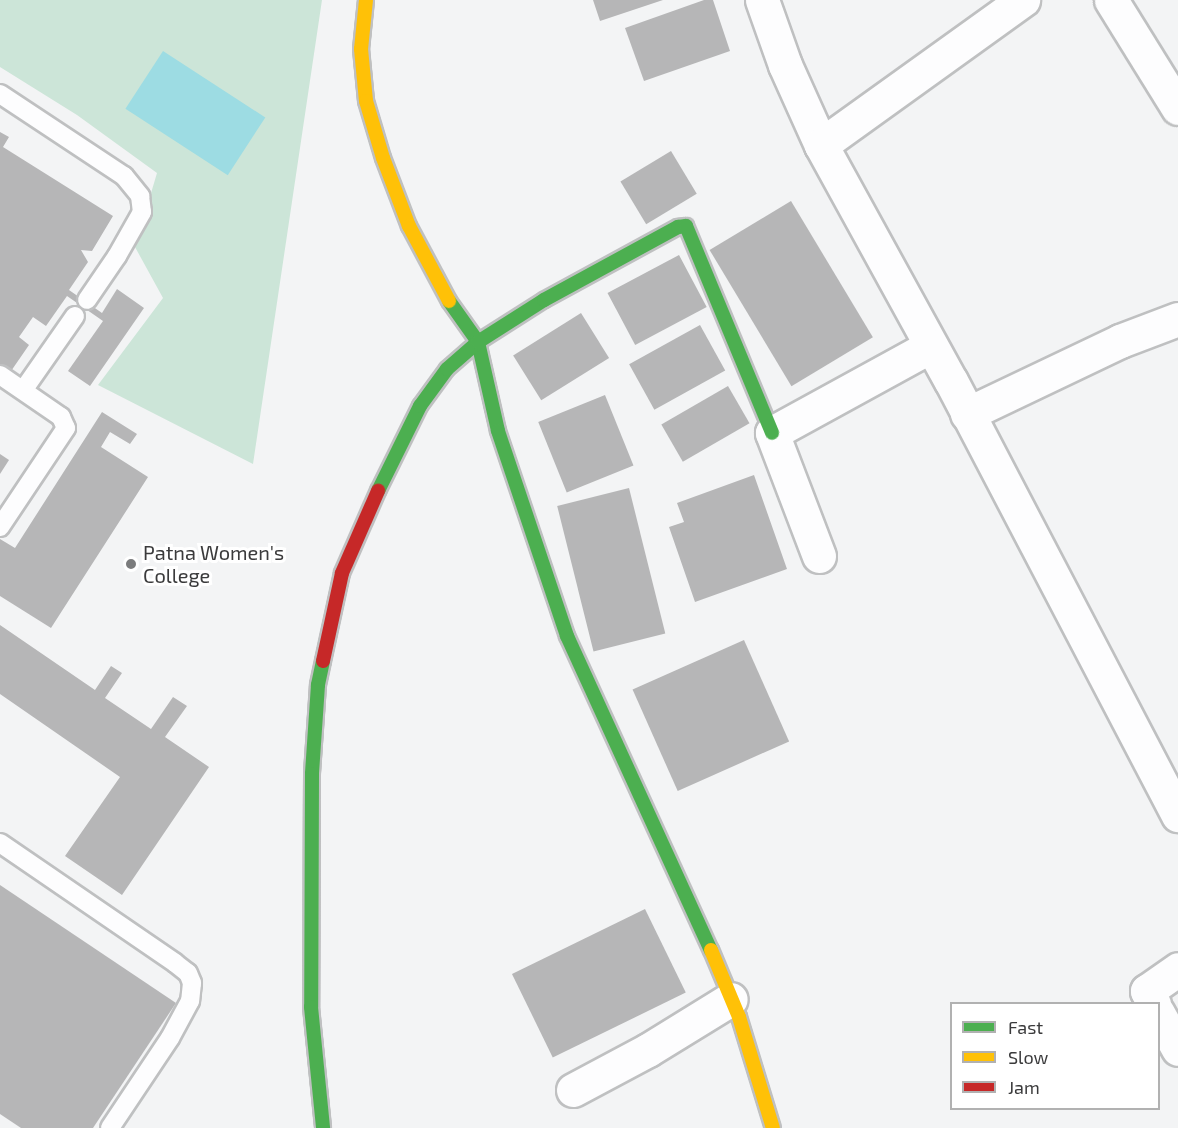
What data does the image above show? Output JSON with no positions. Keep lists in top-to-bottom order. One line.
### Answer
{"places":["Patna Women's College"],"legend":["Fast","Slow","Jam"]}
